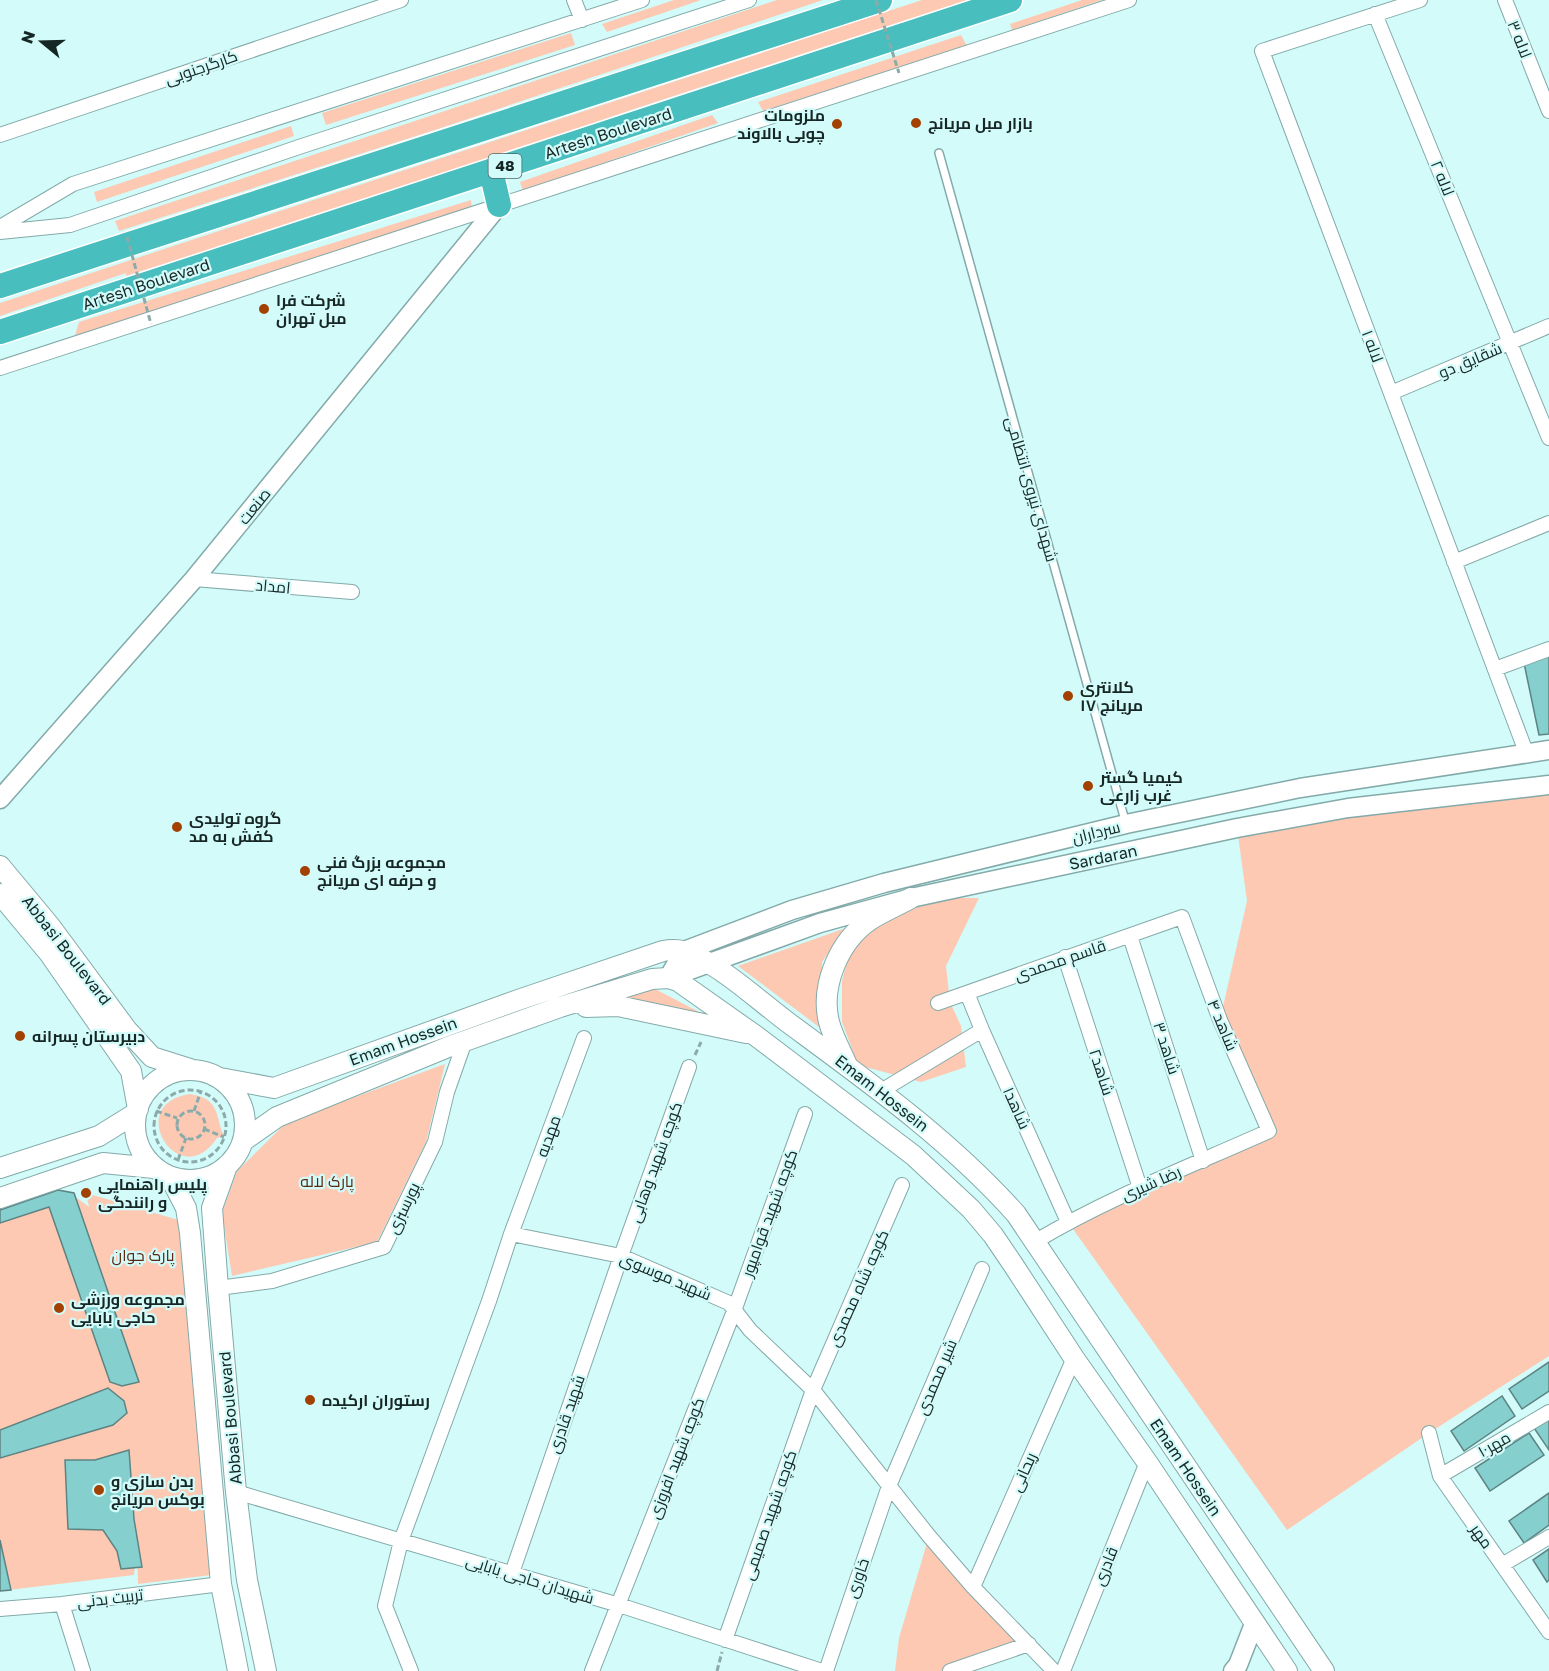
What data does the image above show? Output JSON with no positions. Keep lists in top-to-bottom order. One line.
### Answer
{"streets":{"highway":["Artesh Boulevard","48"],"main road":["Abbasi Boulevard","Emam Hossein"],"street":["لاله ۳","کارگرجنوبی","لاله ۲","لاله ۱","شقایق دو","صنعت","امداد","سرداران","Sardaran","قاسم محمدی","شاهد ۴","شاهد ۳","شاهد۲","شاهد۱","مهدیه","کوچه شهید وهابی","رضا شیری","پورسبزی","کوچه شهید قوامپور","شهید موسوی","کوچه شاه محمدی","شیر محمدی","شهید قادری","مهر۱۰","کوچه شهید افروزی","ریحانی","کوچه شهید صمیمی","مهر","قادری","خاوری","شهیدان حاجی بابایی","تربیت بدنی"],"lane":["شهدای نیروی انتظامی"]},"crossings":[["لاله ۲","لاله ۱"],["لاله ۲","شقایق دو"],["لاله ۱","شقایق دو"],["لاله ۱","سرداران"],["شهدای نیروی انتظامی","سرداران"],["صنعت","امداد"],["سرداران","Emam Hossein"],["Sardaran","Emam Hossein"],["Abbasi Boulevard","Emam Hossein"],["Abbasi Boulevard","پورسبزی"],["Abbasi Boulevard","شهیدان حاجی بابایی"],["Abbasi Boulevard","تربیت بدنی"],["قاسم محمدی","شاهد ۴"],["قاسم محمدی","شاهد ۳"],["قاسم محمدی","شاهد۲"],["قاسم محمدی","شاهد۱"],["شاهد ۴","رضا شیری"],["Emam Hossein","رضا شیری"],["Emam Hossein","پورسبزی"],["Emam Hossein","ریحانی"],["Emam Hossein","قادری"],["شاهد ۳","رضا شیری"],["شاهد۲","رضا شیری"],["شاهد۱","رضا شیری"],["مهدیه","شهید موسوی"],["کوچه شهید وهابی","شهید موسوی"],["کوچه شهید وهابی","شهید قادری"],["کوچه شهید قوامپور","شهید موسوی"],["کوچه شهید قوامپور","کوچه شهید افروزی"],["شهید موسوی","کوچه شاه محمدی"],["شهید موسوی","شیر محمدی"],["شهید موسوی","شهید قادری"],["شهید موسوی","کوچه شهید افروزی"],["شهید موسوی","ریحانی"],["شهید موسوی","کوچه شهید صمیمی"],["شهید موسوی","خاوری"],["کوچه شاه محمدی","کوچه شهید صمیمی"],["شیر محمدی","خاوری"],["شهید قادری","شهیدان حاجی بابایی"],["مهر۱۰","مهر"],["کوچه شهید افروزی","شهیدان حاجی بابایی"],["کوچه شهید صمیمی","شهیدان حاجی بابایی"],["خاوری","شهیدان حاجی بابایی"]],"parks":["پارک لاله","پارک جوان"],"places":["بازار مبل مریانج","ملزومات چوبی بالاوند","شرکت فرا مبل تهران","کلانتری ۱۷ مریانج","کیمیا گستر غرب زارعی","گروه تولیدی کفش به مد","مجموعه بزرگ فنی و حرفه ای مریانج","دبیرستان پسرانه","پلیس راهنمایی و رانندگی","مجموعه ورزشی حاجی بابایی","رستوران ارکیده","بدن سازی و بوکس مریانج"],"north":"left"}
